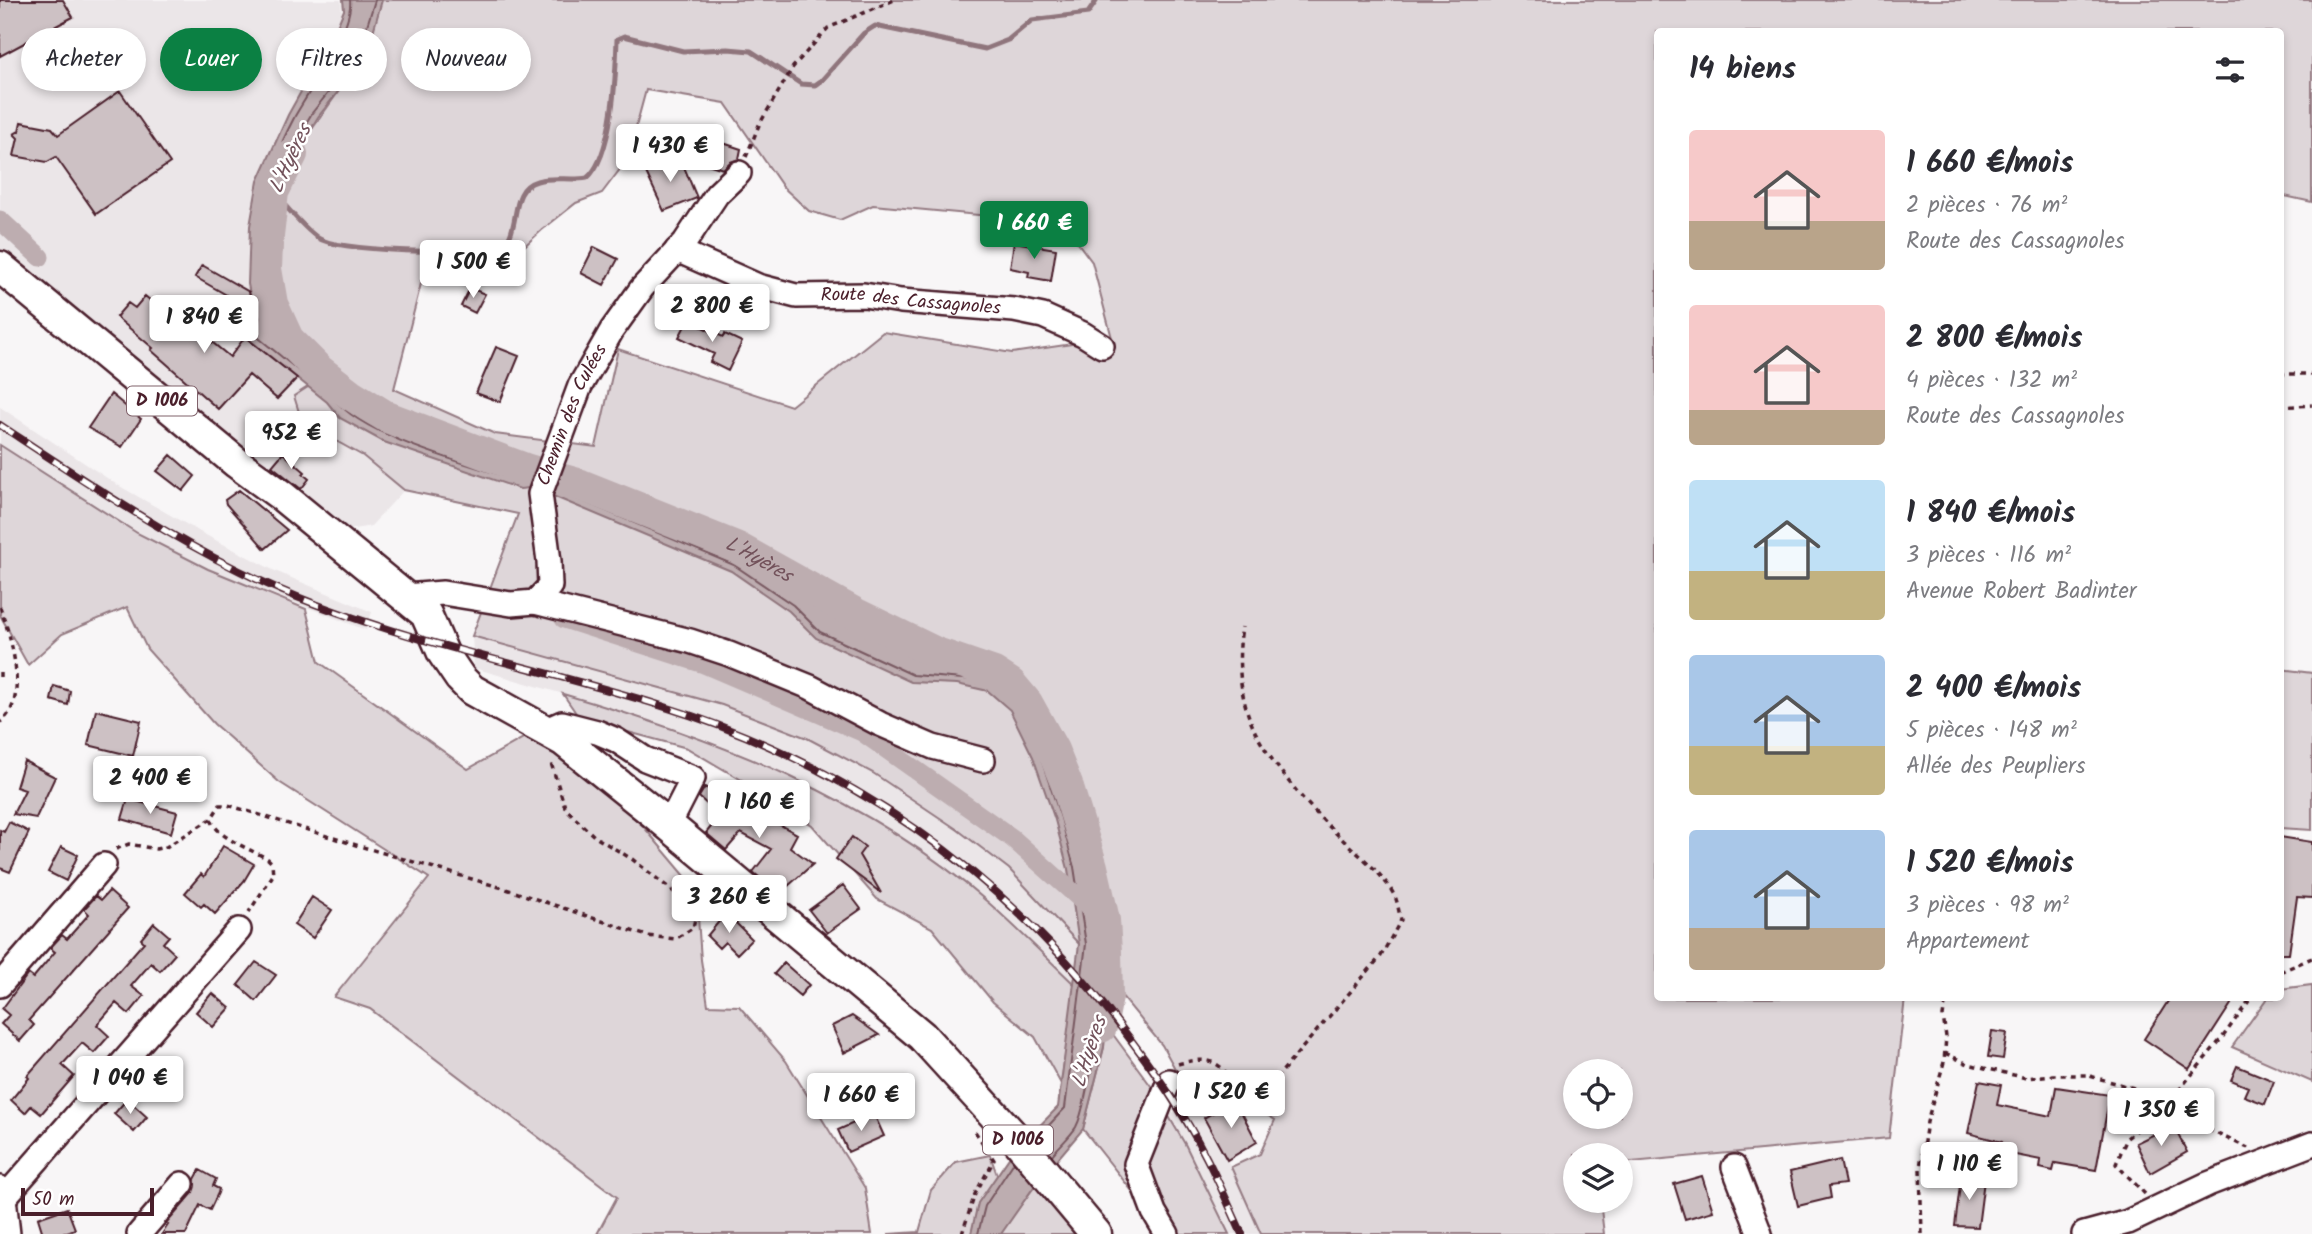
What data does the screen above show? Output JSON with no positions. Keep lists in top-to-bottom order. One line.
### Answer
{"streets":{"main road":["D 1006"],"street":["Route des Cassagnoles","Chemin des Culées"]},"crossings":[["Route des Cassagnoles","Chemin des Culées"]],"water":["L'Hyères"],"scale_bar":"50 m","page":{"chip":["Acheter","Louer","Filtres","Nouveau"],"heading":"14 biens","list":[{"name":"1 660 €/mois","note":"2 pièces · 76 m² · Route des Cassagnoles"},{"name":"2 800 €/mois","note":"4 pièces · 132 m² · Route des Cassagnoles"},{"name":"1 840 €/mois","note":"3 pièces · 116 m² · Avenue Robert Badinter"},{"name":"2 400 €/mois","note":"5 pièces · 148 m² · Allée des Peupliers"},{"name":"1 520 €/mois","note":"3 pièces · 98 m² · Appartement"}],"price":["1 430 €","1 660 €","1 500 €","2 800 €","1 840 €","952 €","2 400 €","1 160 €","3 260 €","1 040 €","1 520 €","1 660 €","1 350 €","1 110 €"],"scale":"50 m"}}
